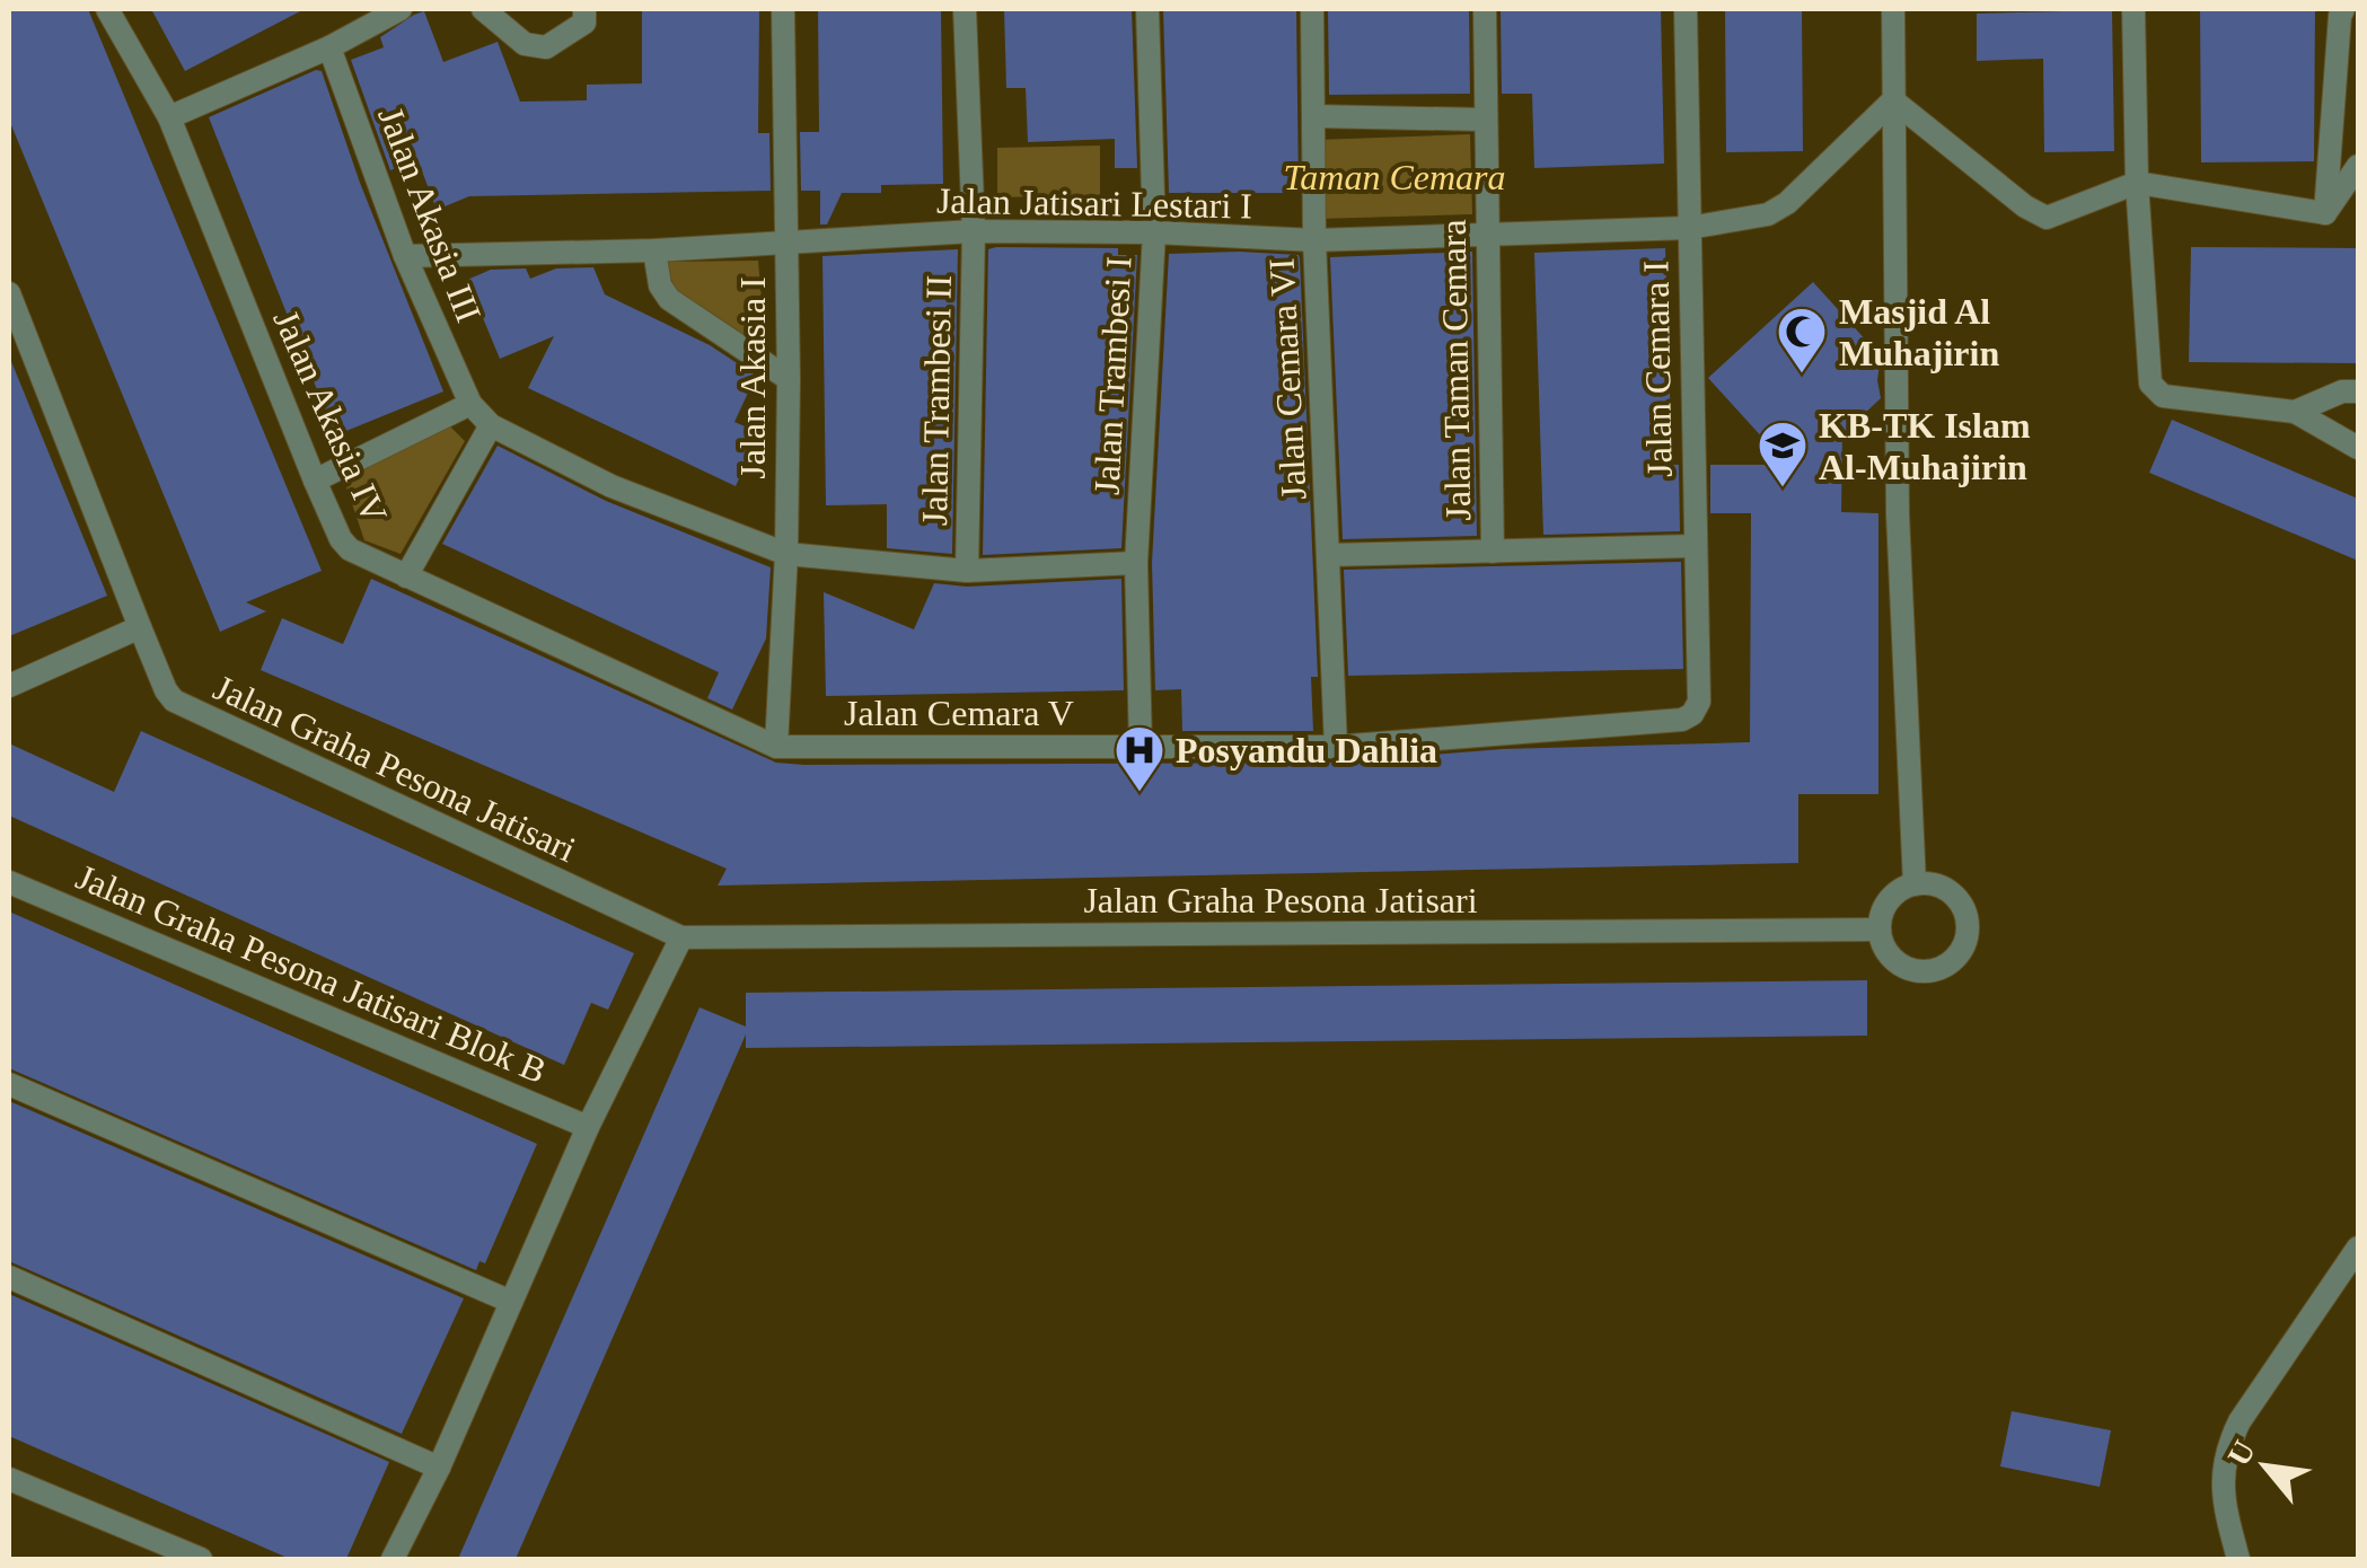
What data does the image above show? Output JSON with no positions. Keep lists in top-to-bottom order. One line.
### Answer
{"streets":{"street":["Jalan Jatisari Lestari I","Jalan Akasia III","Jalan Cemara I","Jalan Taman Cemara","Jalan Trambesi I","Jalan Akasia I","Jalan Cemara VI","Jalan Trambesi II","Jalan Akasia IV","Jalan Cemara V","Jalan Graha Pesona Jatisari","Jalan Graha Pesona Jatisari Blok B"]},"crossings":[["Jalan Jatisari Lestari I","Jalan Akasia III"],["Jalan Jatisari Lestari I","Jalan Cemara I"],["Jalan Jatisari Lestari I","Jalan Taman Cemara"],["Jalan Jatisari Lestari I","Jalan Trambesi I"],["Jalan Jatisari Lestari I","Jalan Akasia I"],["Jalan Jatisari Lestari I","Jalan Cemara VI"],["Jalan Jatisari Lestari I","Jalan Trambesi II"],["Jalan Akasia III","Jalan Trambesi I"],["Jalan Akasia III","Jalan Akasia I"],["Jalan Akasia III","Jalan Trambesi II"],["Jalan Cemara I","Jalan Cemara V"],["Jalan Trambesi I","Jalan Cemara V"],["Jalan Akasia I","Jalan Akasia IV"],["Jalan Akasia I","Jalan Cemara V"],["Jalan Cemara VI","Jalan Cemara V"],["Jalan Akasia IV","Jalan Cemara V"]],"parks":["Taman Cemara"],"places":{"mosque":["Masjid Al Muhajirin"],"school or university":["KB-TK Islam Al-Muhajirin"],"hospital":["Posyandu Dahlia"]},"north":"top left"}
